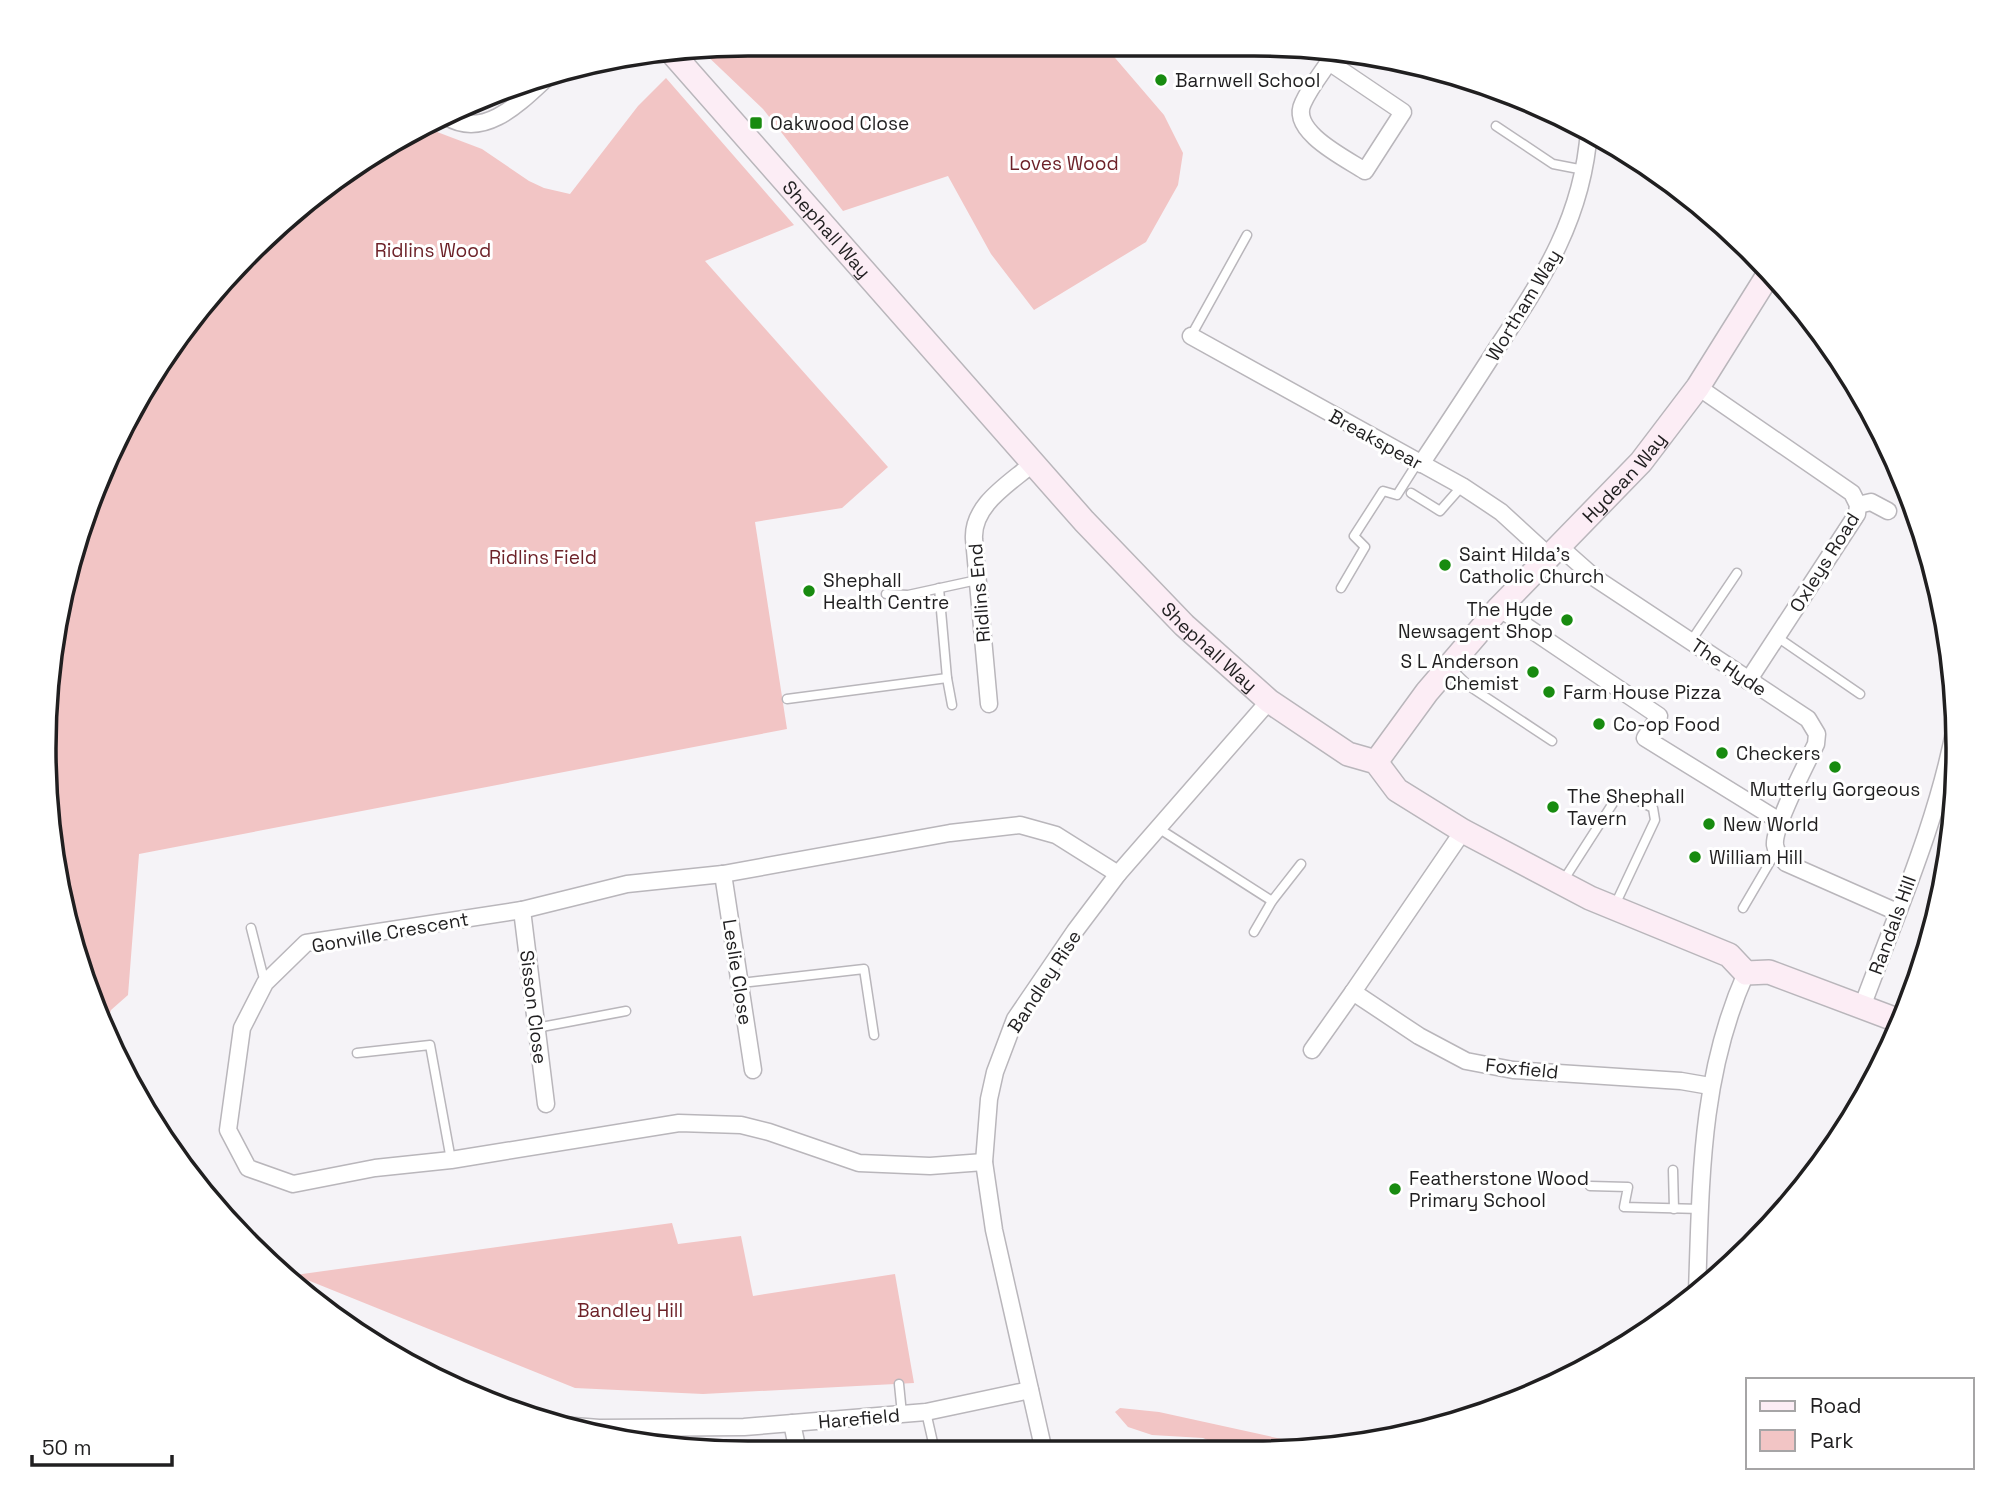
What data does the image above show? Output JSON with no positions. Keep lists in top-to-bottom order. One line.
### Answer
{"streets":{"street":["Shephall Way","Wortham Way","Breakspear","Hydean Way","Oxleys Road","Ridlins End","The Hyde","Randals Hill","Gonville Crescent","Leslie Close","Bandley Rise","Sisson Close","Foxfield","Harefield"]},"crossings":[["Shephall Way","Hydean Way"],["Shephall Way","Ridlins End"],["Shephall Way","Bandley Rise"],["Wortham Way","Breakspear"],["Breakspear","Hydean Way"],["Breakspear","The Hyde"],["Hydean Way","Oxleys Road"],["Hydean Way","The Hyde"],["Oxleys Road","The Hyde"],["Gonville Crescent","Leslie Close"],["Gonville Crescent","Bandley Rise"],["Gonville Crescent","Sisson Close"],["Bandley Rise","Harefield"]],"parks":["Loves Wood","Ridlins Wood","Ridlins Field","Bandley Hill"],"places":{"other":["Barnwell School","Saint Hilda's Catholic Church","Shephall Health Centre","The Hyde Newsagent Shop","S L Anderson Chemist","Farm House Pizza","Co-op Food","Checkers","Mutterly Gorgeous","The Shephall Tavern","New World","William Hill","Featherstone Wood Primary School"],"transit":["Oakwood Close"]},"legend":["Road","Park"],"scale_bar":"50 m"}
